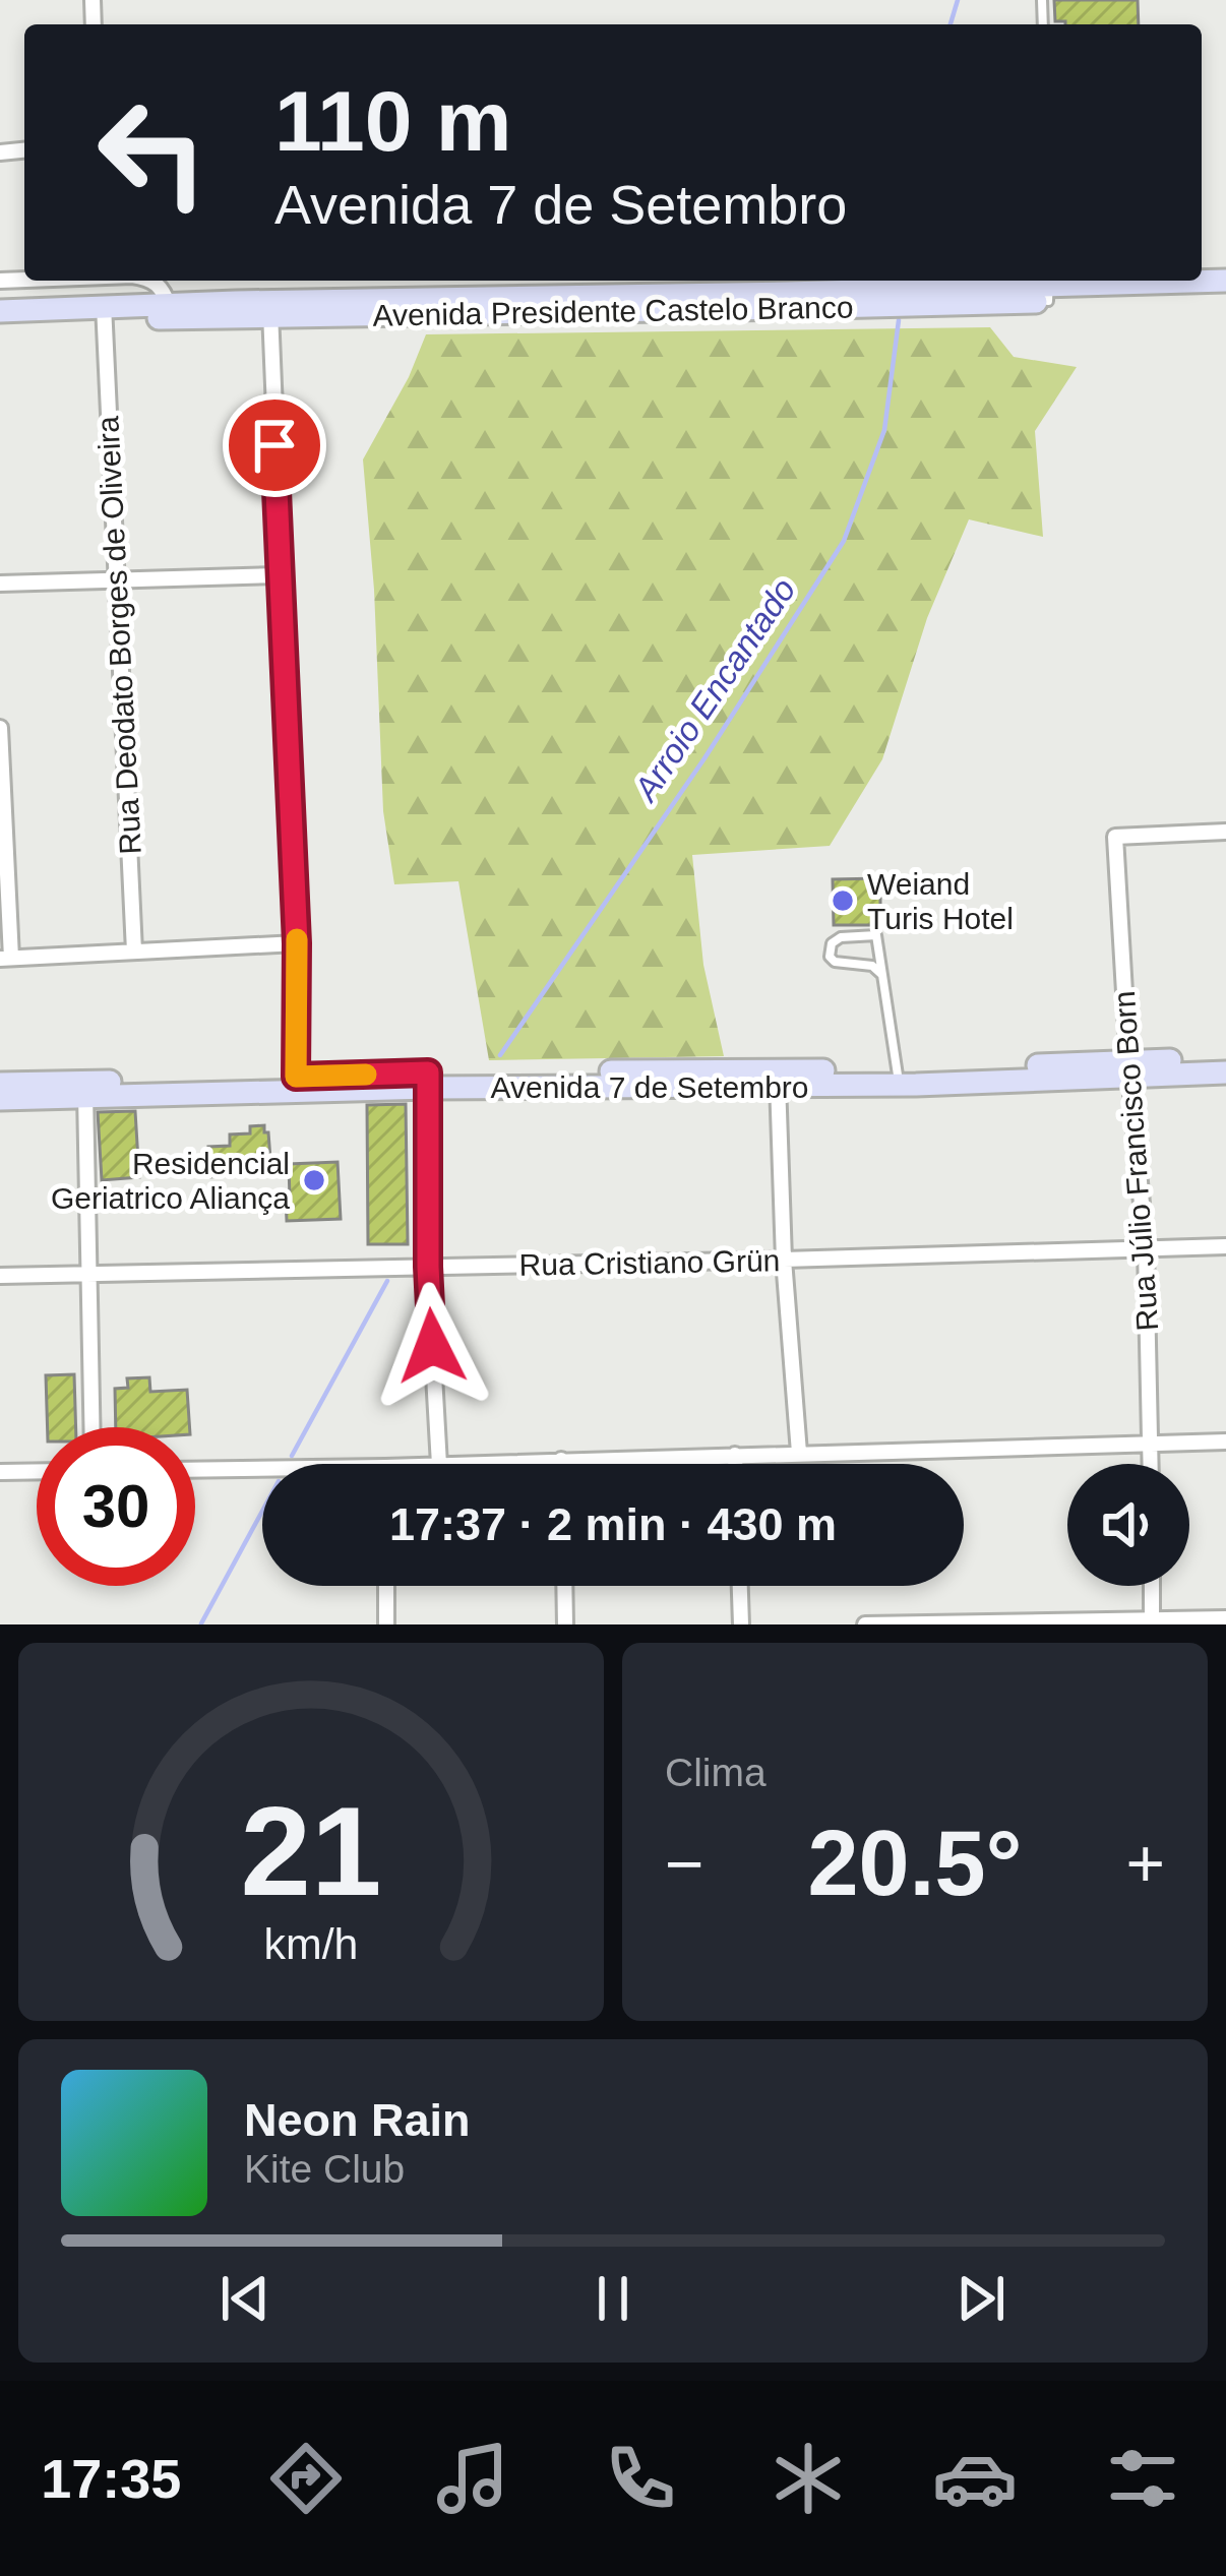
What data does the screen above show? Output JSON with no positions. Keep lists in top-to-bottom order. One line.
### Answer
{"streets":{"main road":["Avenida Presidente Castelo Branco","Avenida 7 de Setembro"],"street":["Rua Deodato Borges de Oliveira","Rua Júlio Francisco Born","Rua Cristiano Grün"]},"crossings":[["Avenida Presidente Castelo Branco","Rua Deodato Borges de Oliveira"],["Avenida 7 de Setembro","Rua Júlio Francisco Born"],["Rua Júlio Francisco Born","Rua Cristiano Grün"]],"water":["Arroio Encantado"],"places":["Weiand Turis Hotel","Residencial Geriatrico Aliança"],"page":{"turn":["110 m","Avenida 7 de Setembro"],"limit":"30","trip":"17:37 · 2 min · 430 m","tile":"Clima","heat":["−","20.5°","+"],"song":["Neon Rain","Kite Club"],"tabs":"17:35","gauge":["21","km/h"]}}
